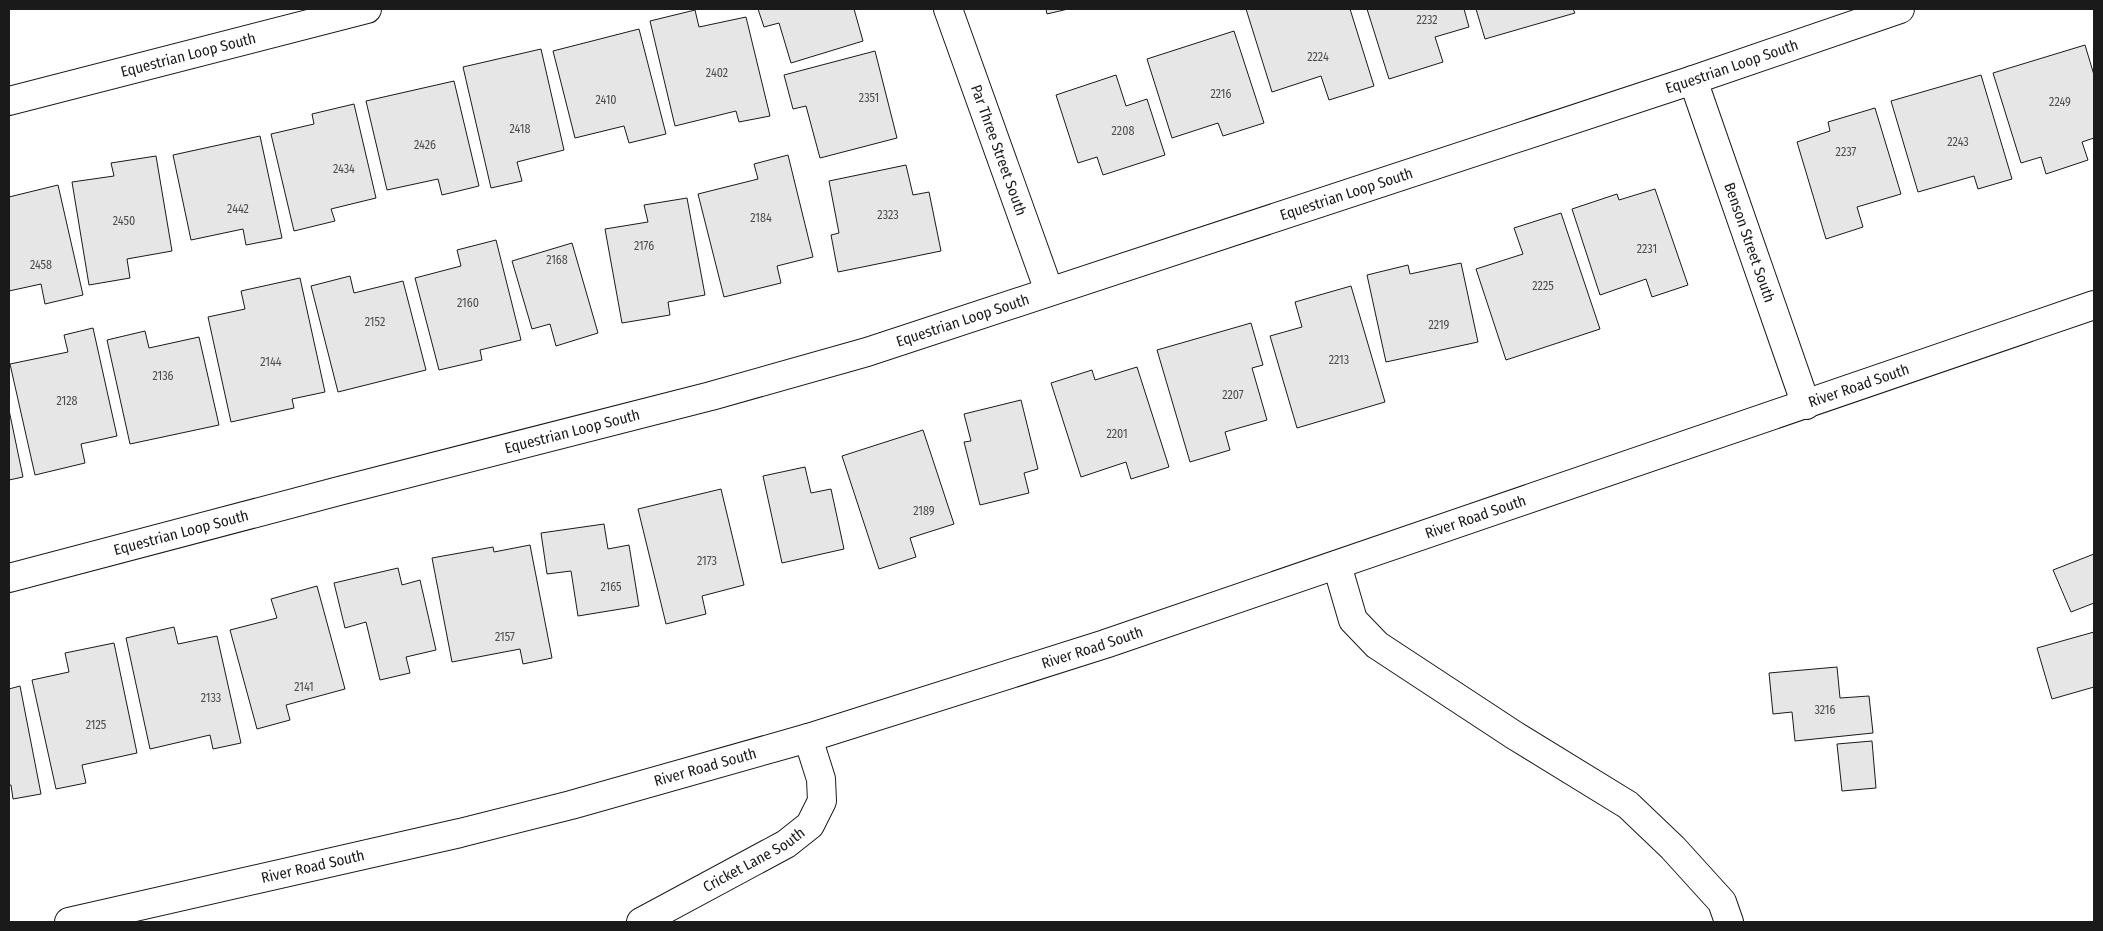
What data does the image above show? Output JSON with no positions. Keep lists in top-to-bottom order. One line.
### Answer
{"streets":{"street":["Equestrian Loop South","Par Three Street South","Benson Street South","River Road South","Cricket Lane South"]},"crossings":[["Equestrian Loop South","Par Three Street South"],["Equestrian Loop South","Benson Street South"],["Benson Street South","River Road South"],["River Road South","Cricket Lane South"]],"house_numbers":["2232","2224","2402","2216","2351","2410","2249","2418","2208","2243","2426","2237","2434","2442","2323","2184","2450","2176","2231","2168","2458","2225","2160","2152","2219","2213","2144","2136","2207","2128","2201","2189","2173","2165","2157","2141","2133","3216","2125"]}
